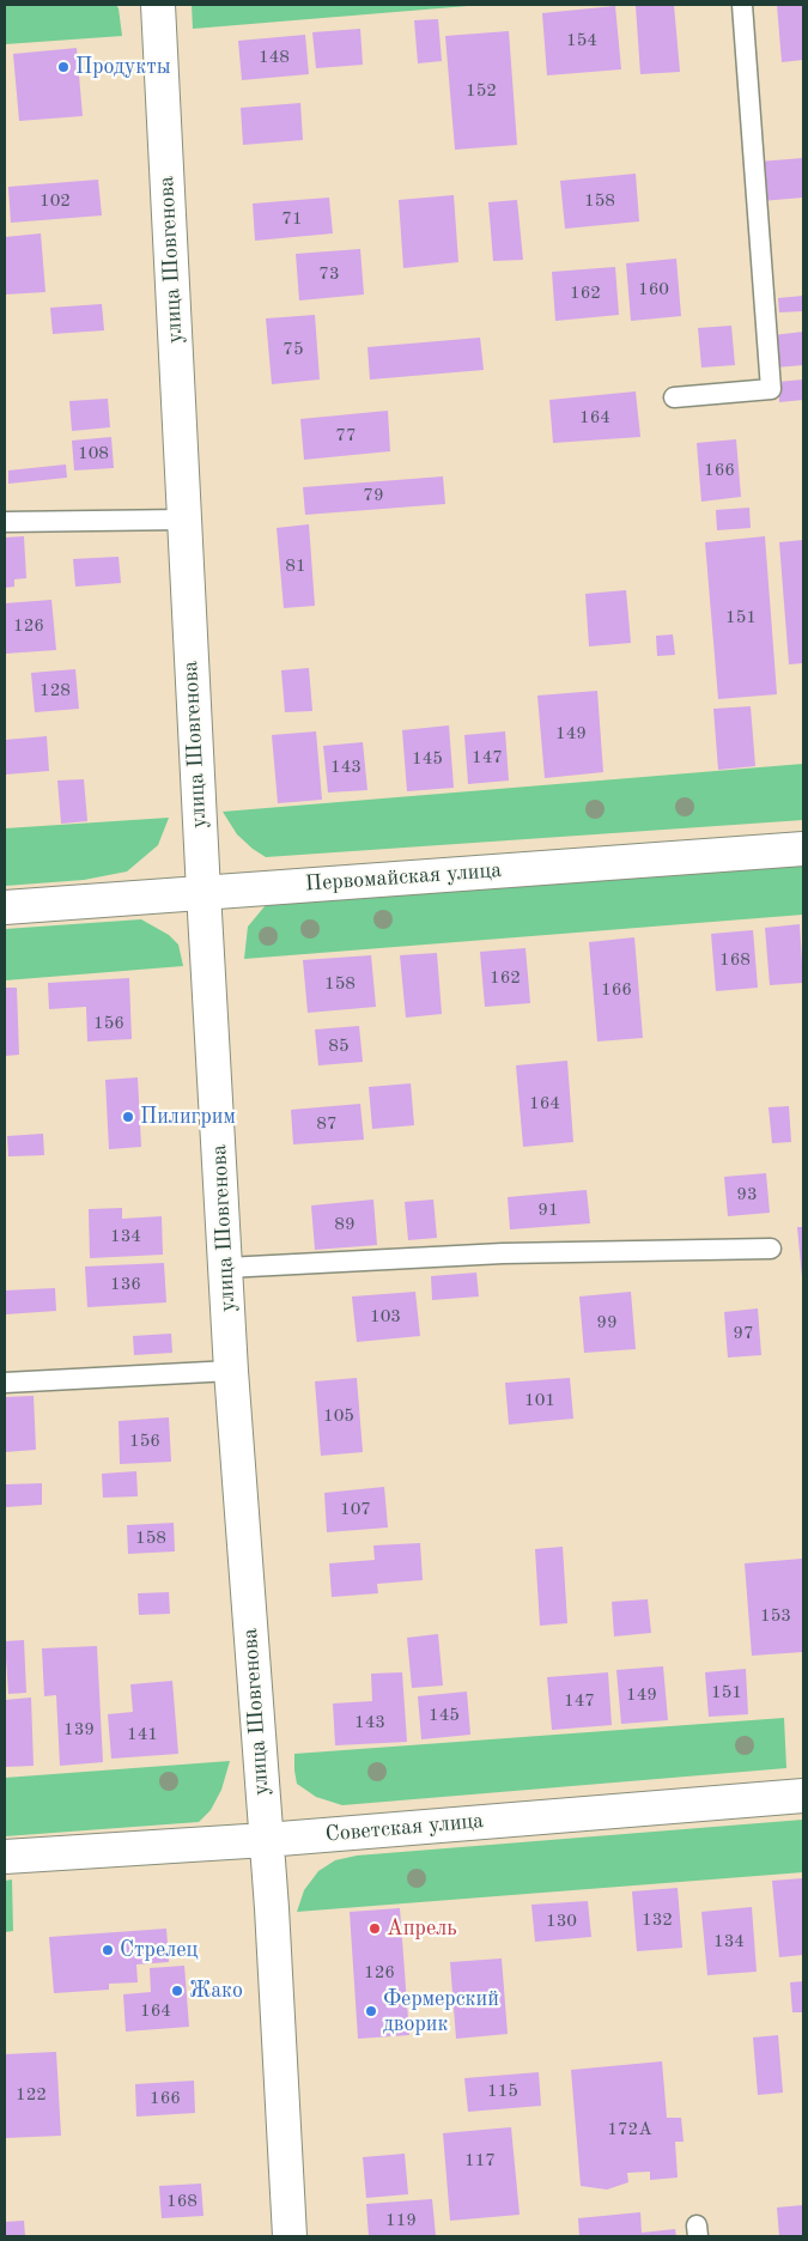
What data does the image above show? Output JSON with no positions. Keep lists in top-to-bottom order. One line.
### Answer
{"streets":{"main road":["улица Шовгенова","Первомайская улица","Советская улица"]},"crossings":[["улица Шовгенова","Первомайская улица"],["улица Шовгенова","Советская улица"]],"places":["Продукты","Пилигрим","Апрель","Стрелец","Жако","Фермерский дворик"],"house_numbers":["154","148","152","102","158","71","73","160","162","75","164","77","108","166","79","81","151","126","128","149","147","145","143","168","162","158","166","156","85","164","87","93","91","89","134","136","103","99","97","101","105","156","107","158","153","151","149","147","145","143","139","141","132","130","134","126","164","115","122","166","172А","117","168","119"]}
